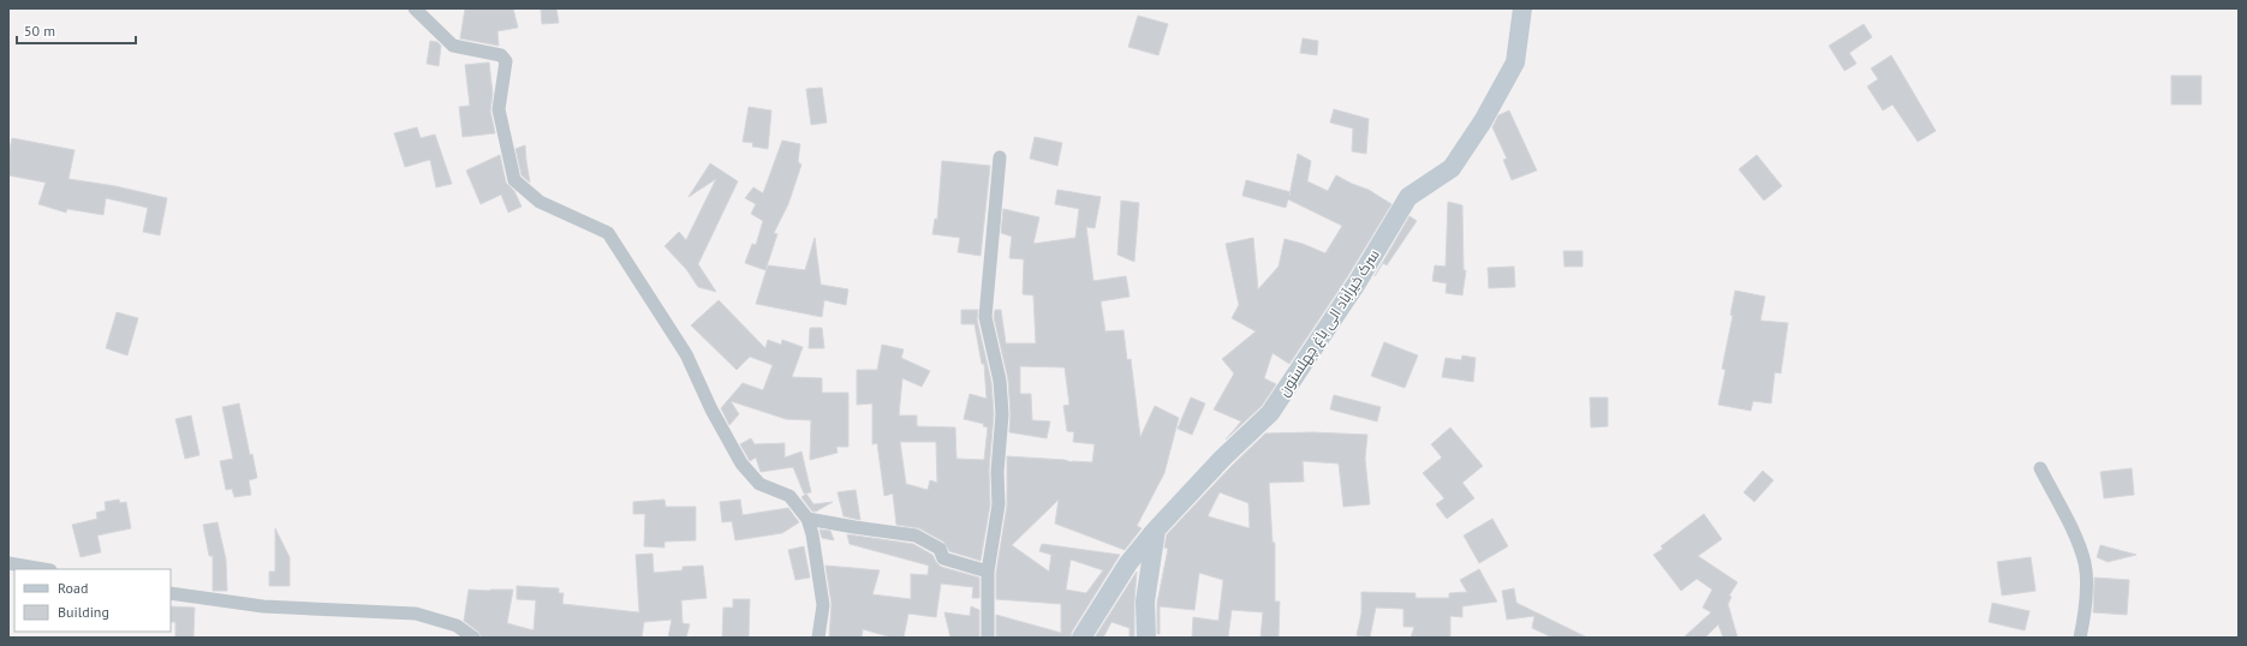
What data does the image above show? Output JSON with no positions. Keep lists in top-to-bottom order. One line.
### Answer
{"streets":{"street":["سرک خیرآباد الی باغ چهلستون"]},"legend":["Road","Building"],"scale_bar":"50 m"}
